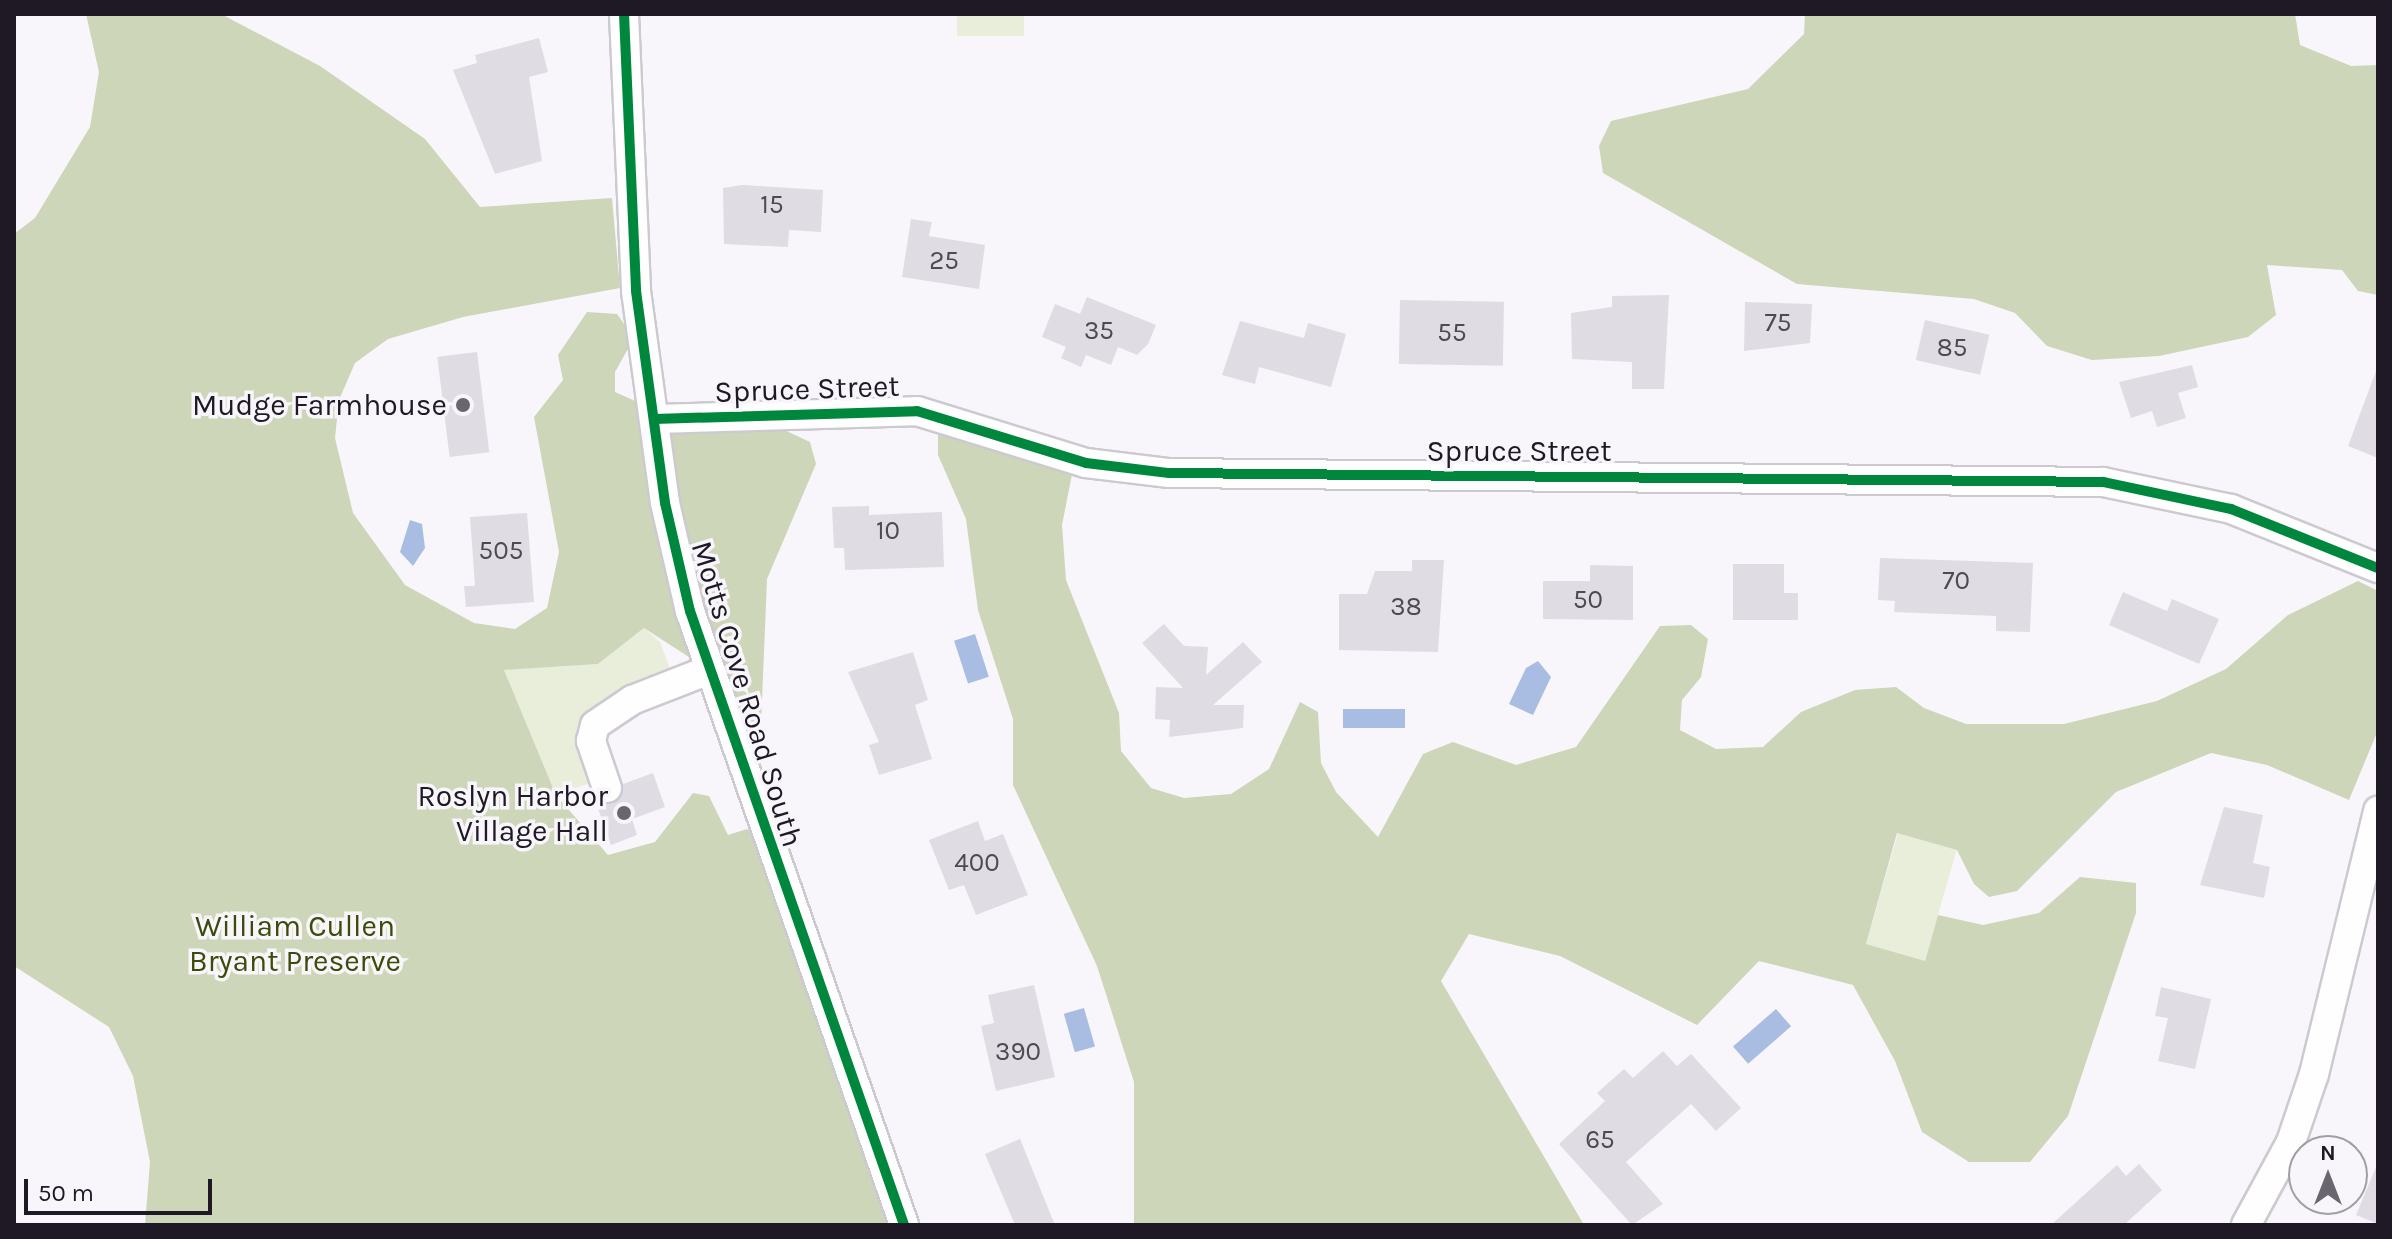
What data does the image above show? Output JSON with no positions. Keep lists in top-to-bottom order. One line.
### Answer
{"streets":{"street":["Spruce Street","Motts Cove Road South"]},"crossings":[["Spruce Street","Motts Cove Road South"]],"parks":["William Cullen Bryant Preserve"],"places":["Mudge Farmhouse","Roslyn Harbor Village Hall"],"house_numbers":["15","25","75","35","55","85","10","505","70","50","38","400","390","65"],"scale_bar":"50 m","north":"top"}
